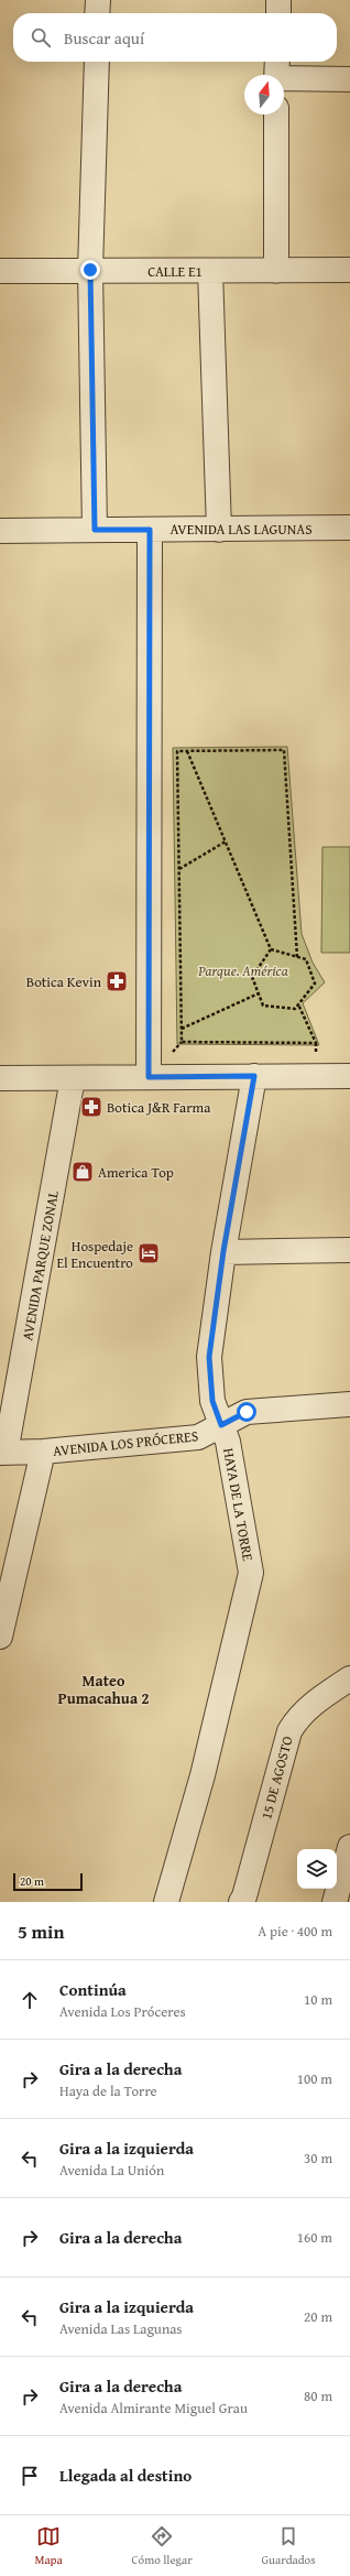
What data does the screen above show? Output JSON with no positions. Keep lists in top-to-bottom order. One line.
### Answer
{"streets":{"street":["CALLE E1","AVENIDA LAS LAGUNAS","AVENIDA PARQUE ZONAL","AVENIDA LOS PRÓCERES","HAYA DE LA TORRE","15 DE AGOSTO"]},"crossings":[["AVENIDA PARQUE ZONAL","AVENIDA LOS PRÓCERES"],["AVENIDA LOS PRÓCERES","HAYA DE LA TORRE"]],"districts":["Mateo Pumacahua 2"],"parks":["Parque. América"],"places":{"pharmacy":["Botica Kevin","Botica J&R Farma"],"shop":["America Top"],"hotel":["Hospedaje El Encuentro"]},"scale_bar":"20 m","north":"top","page":{"search":"Buscar aquí","scale":"20 m","heading":["5 min","A pie · 400 m"],"list":[["Continúa","Avenida Los Próceres","10 m"],["Gira a la derecha","Haya de la Torre","100 m"],["Gira a la izquierda","Avenida La Unión","30 m"],["Gira a la derecha","160 m"],["Gira a la izquierda","Avenida Las Lagunas","20 m"],["Gira a la derecha","Avenida Almirante Miguel Grau","80 m"],"Llegada al destino"],"nav":["Mapa","Cómo llegar","Guardados"]}}
